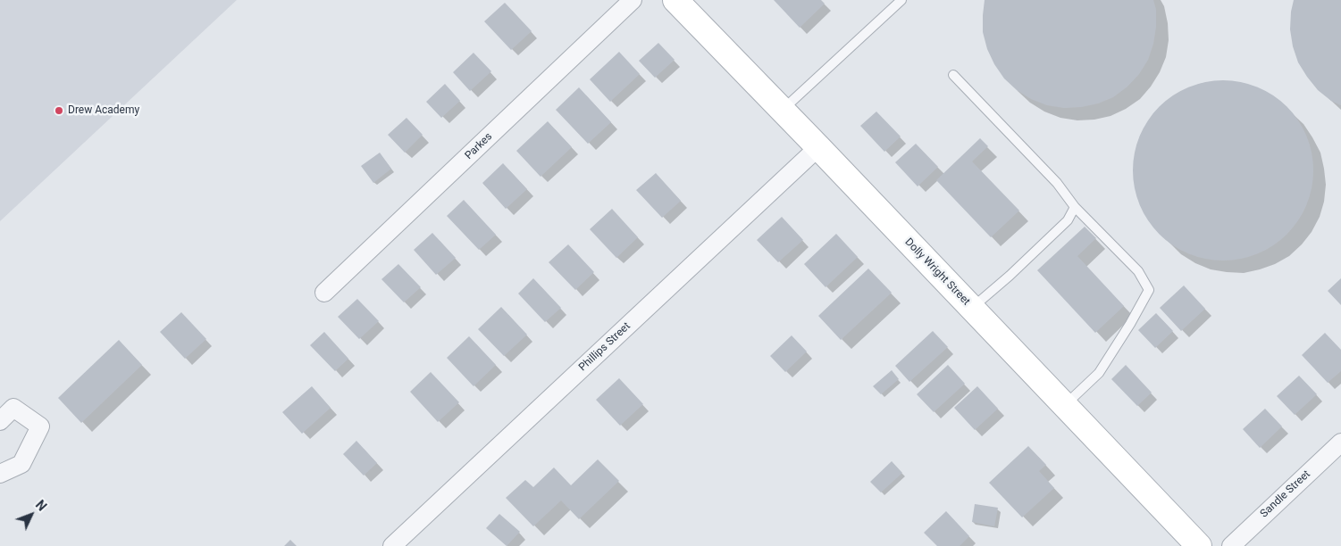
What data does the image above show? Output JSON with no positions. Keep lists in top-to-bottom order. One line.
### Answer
{"streets":{"street":["Parkes","Dolly Wright Street","Phillips Street","Sandle Street"]},"crossings":[["Dolly Wright Street","Phillips Street"]],"places":["Drew Academy"],"north":"top right"}
